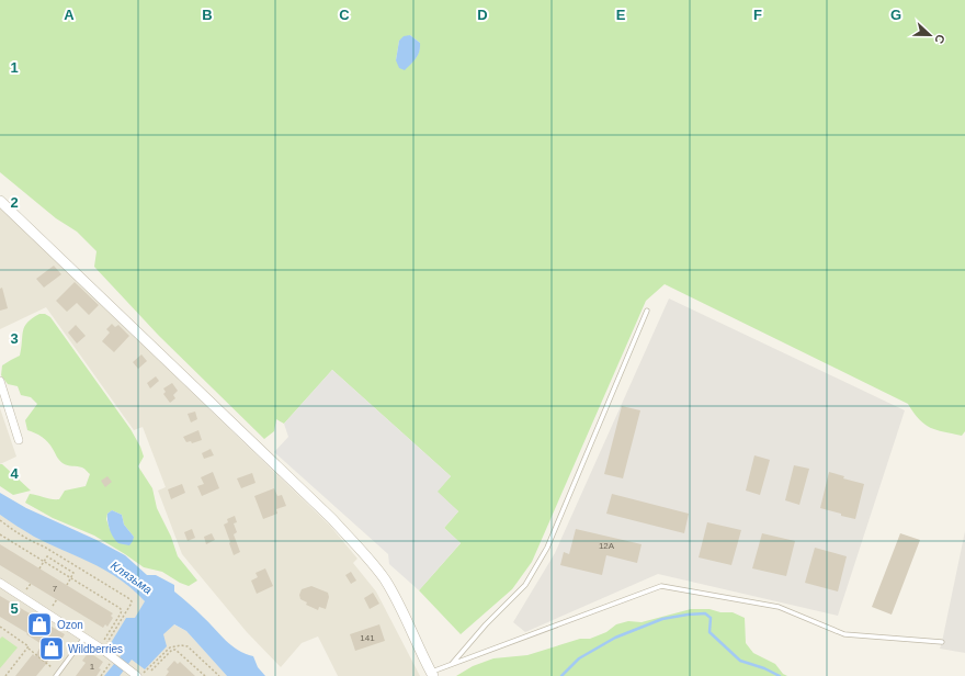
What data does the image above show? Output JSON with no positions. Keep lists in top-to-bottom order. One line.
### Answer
{"water":["Клязьма"],"places":{"shop":["Ozon","Wildberries"]},"house_numbers":["12А","7","141","1"],"north":"right","grid":{"columns":["A","B","C","D","E","F","G"],"rows":["1","2","3","4","5"]}}
